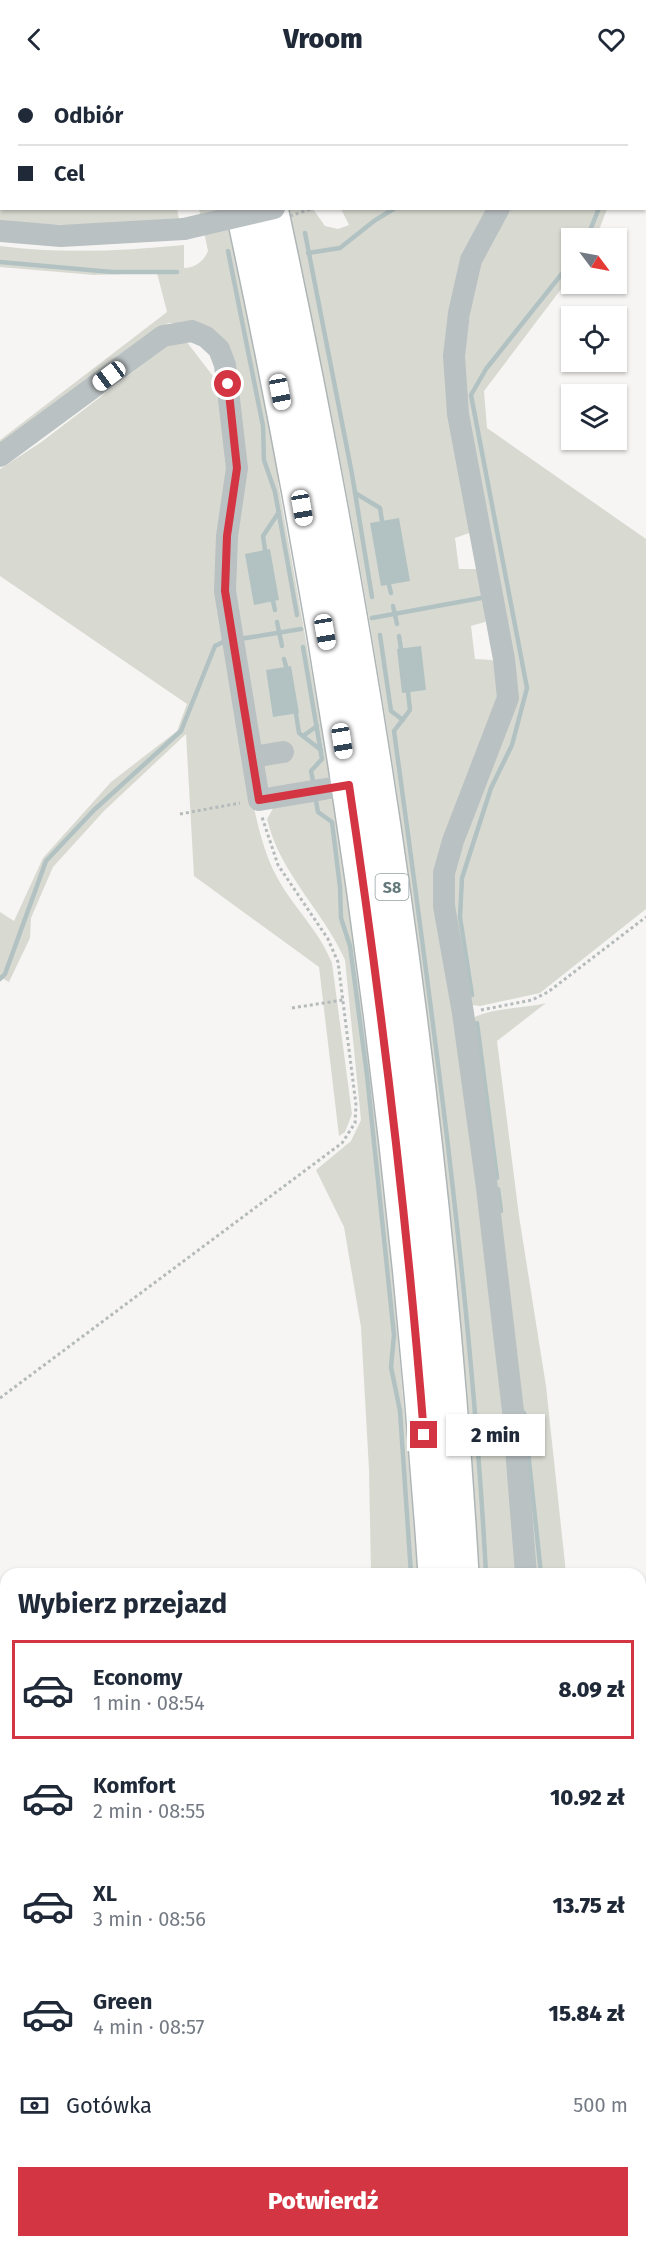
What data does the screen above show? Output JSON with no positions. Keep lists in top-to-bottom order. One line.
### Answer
{"streets":{"highway":["S8"]},"north":"bottom right","page":{"header":"Vroom","banner":["Odbiór","Cel"],"bubble":"2 min","heading":"Wybierz przejazd","list":[{"name":"Economy","note":"1 min · 08:54","value":"8.09 zł"},{"name":"Komfort","note":"2 min · 08:55","value":"10.92 zł"},{"name":"XL","note":"3 min · 08:56","value":"13.75 zł"},{"name":"Green","note":"4 min · 08:57","value":"15.84 zł"}],"pay":["Gotówka","500 m"],"buttons":"Potwierdź"}}
